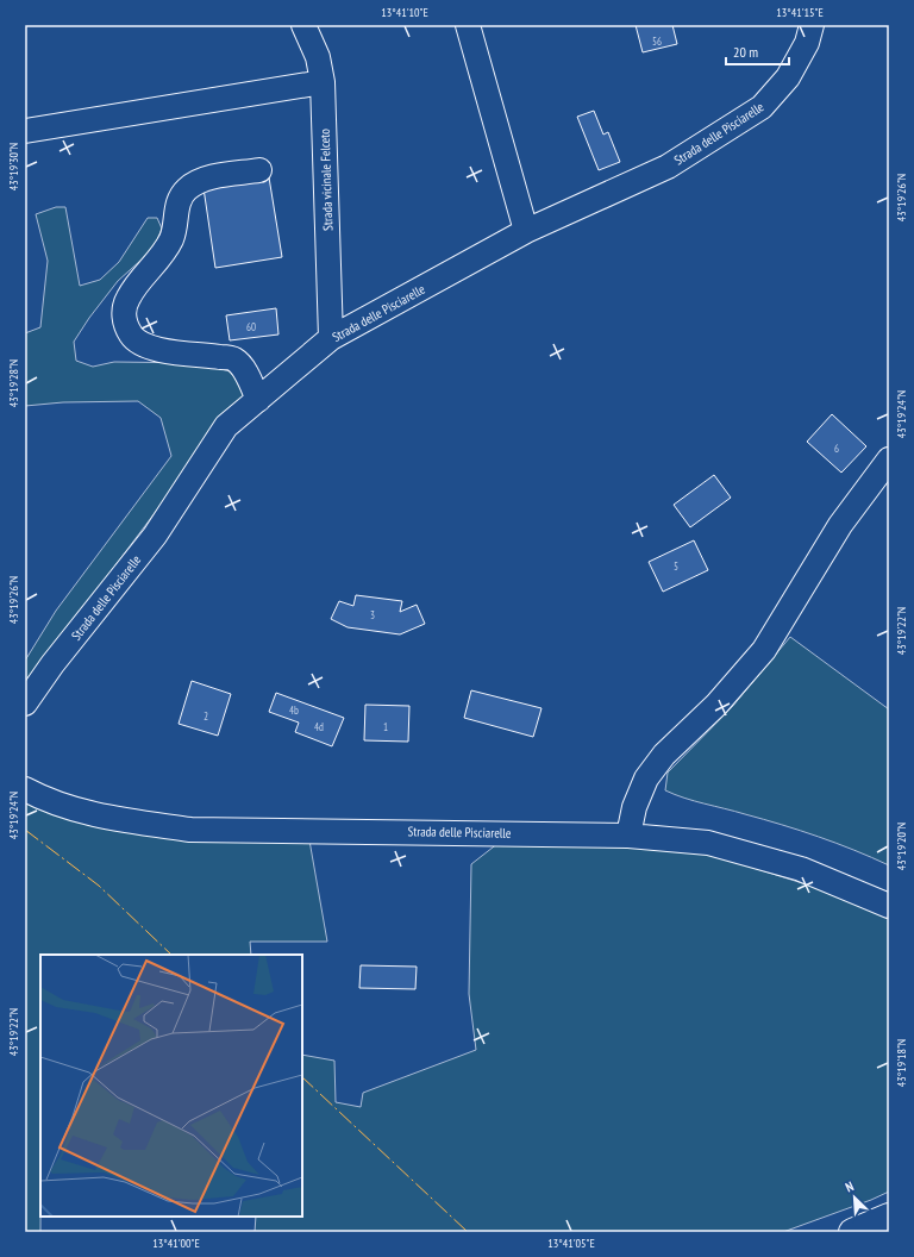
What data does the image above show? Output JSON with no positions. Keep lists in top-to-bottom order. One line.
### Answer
{"streets":{"street":["Strada delle Pisciarelle","Strada vicinale Felceto"]},"crossings":[["Strada delle Pisciarelle","Strada vicinale Felceto"]],"house_numbers":["56","60","6","5","3","4b","2","4d","1"],"scale_bar":"20 m","north":"top left","coordinates":["13°41'10\"E","13°41'15\"E","43°19'30\"N","43°19'26\"N","43°19'28\"N","43°19'24\"N","43°19'22\"N","43°19'20\"N","43°19'18\"N","13°41'00\"E","13°41'05\"E"]}
